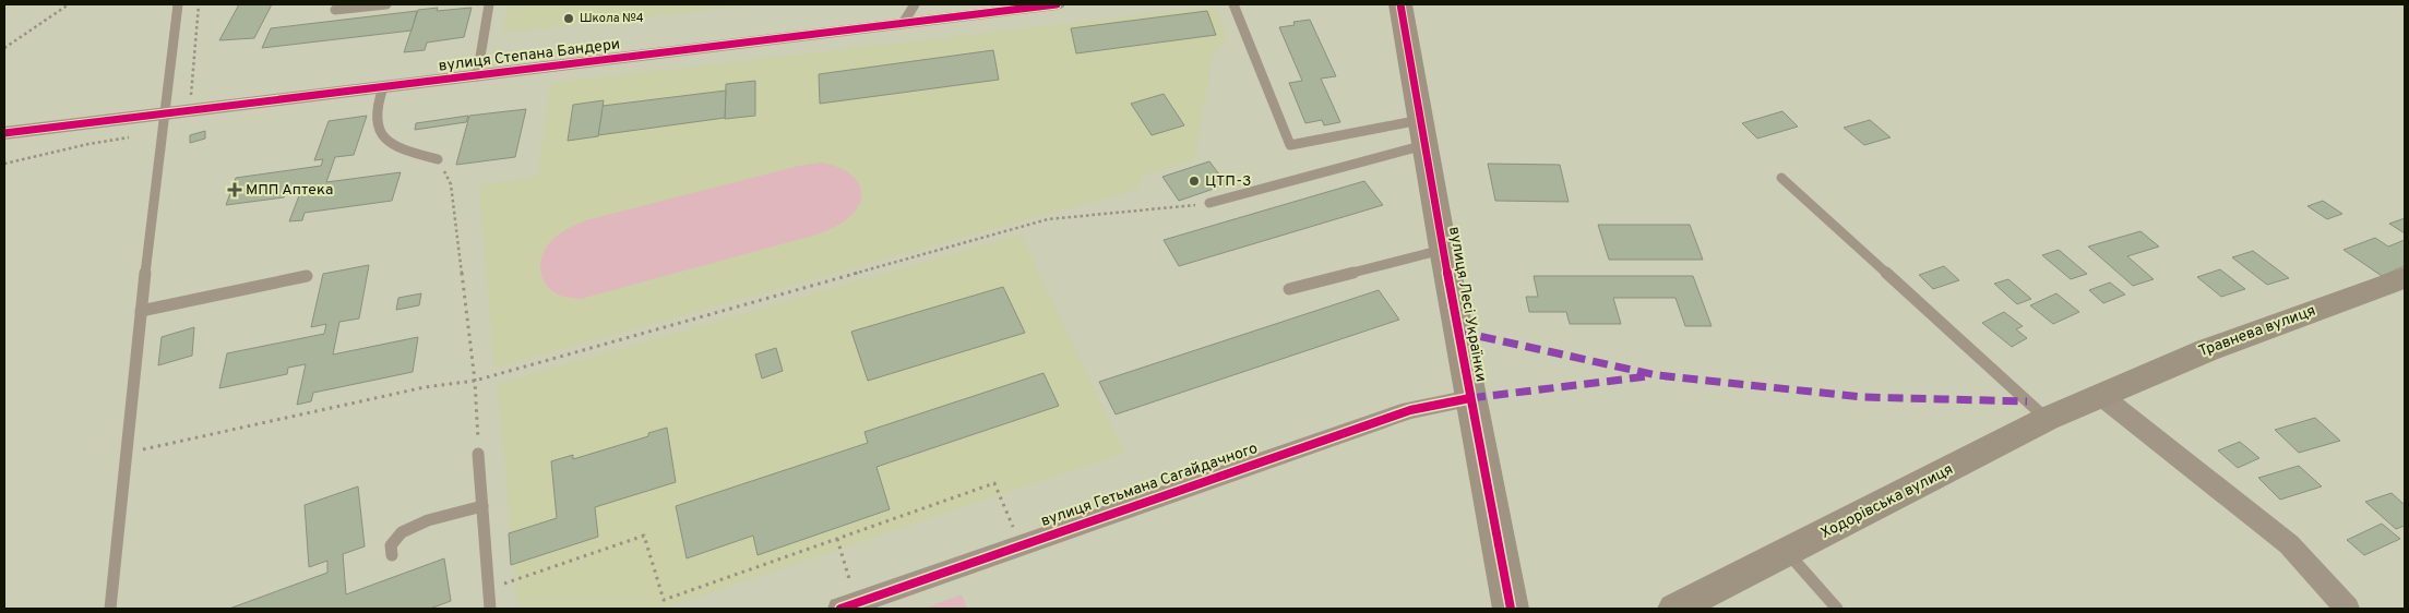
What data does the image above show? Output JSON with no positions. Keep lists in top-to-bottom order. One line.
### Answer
{"streets":{"main road":["вулиця Лесі Українки","Травнева вулиця","Ходорівська вулиця"],"street":["вулиця Степана Бандери","вулиця Гетьмана Сагайдачного"]},"crossings":[["вулиця Лесі Українки","вулиця Гетьмана Сагайдачного"],["Травнева вулиця","Ходорівська вулиця"]],"places":{"other":["Школа №4","ЦТП-3"],"health":["МПП Аптека"]}}
